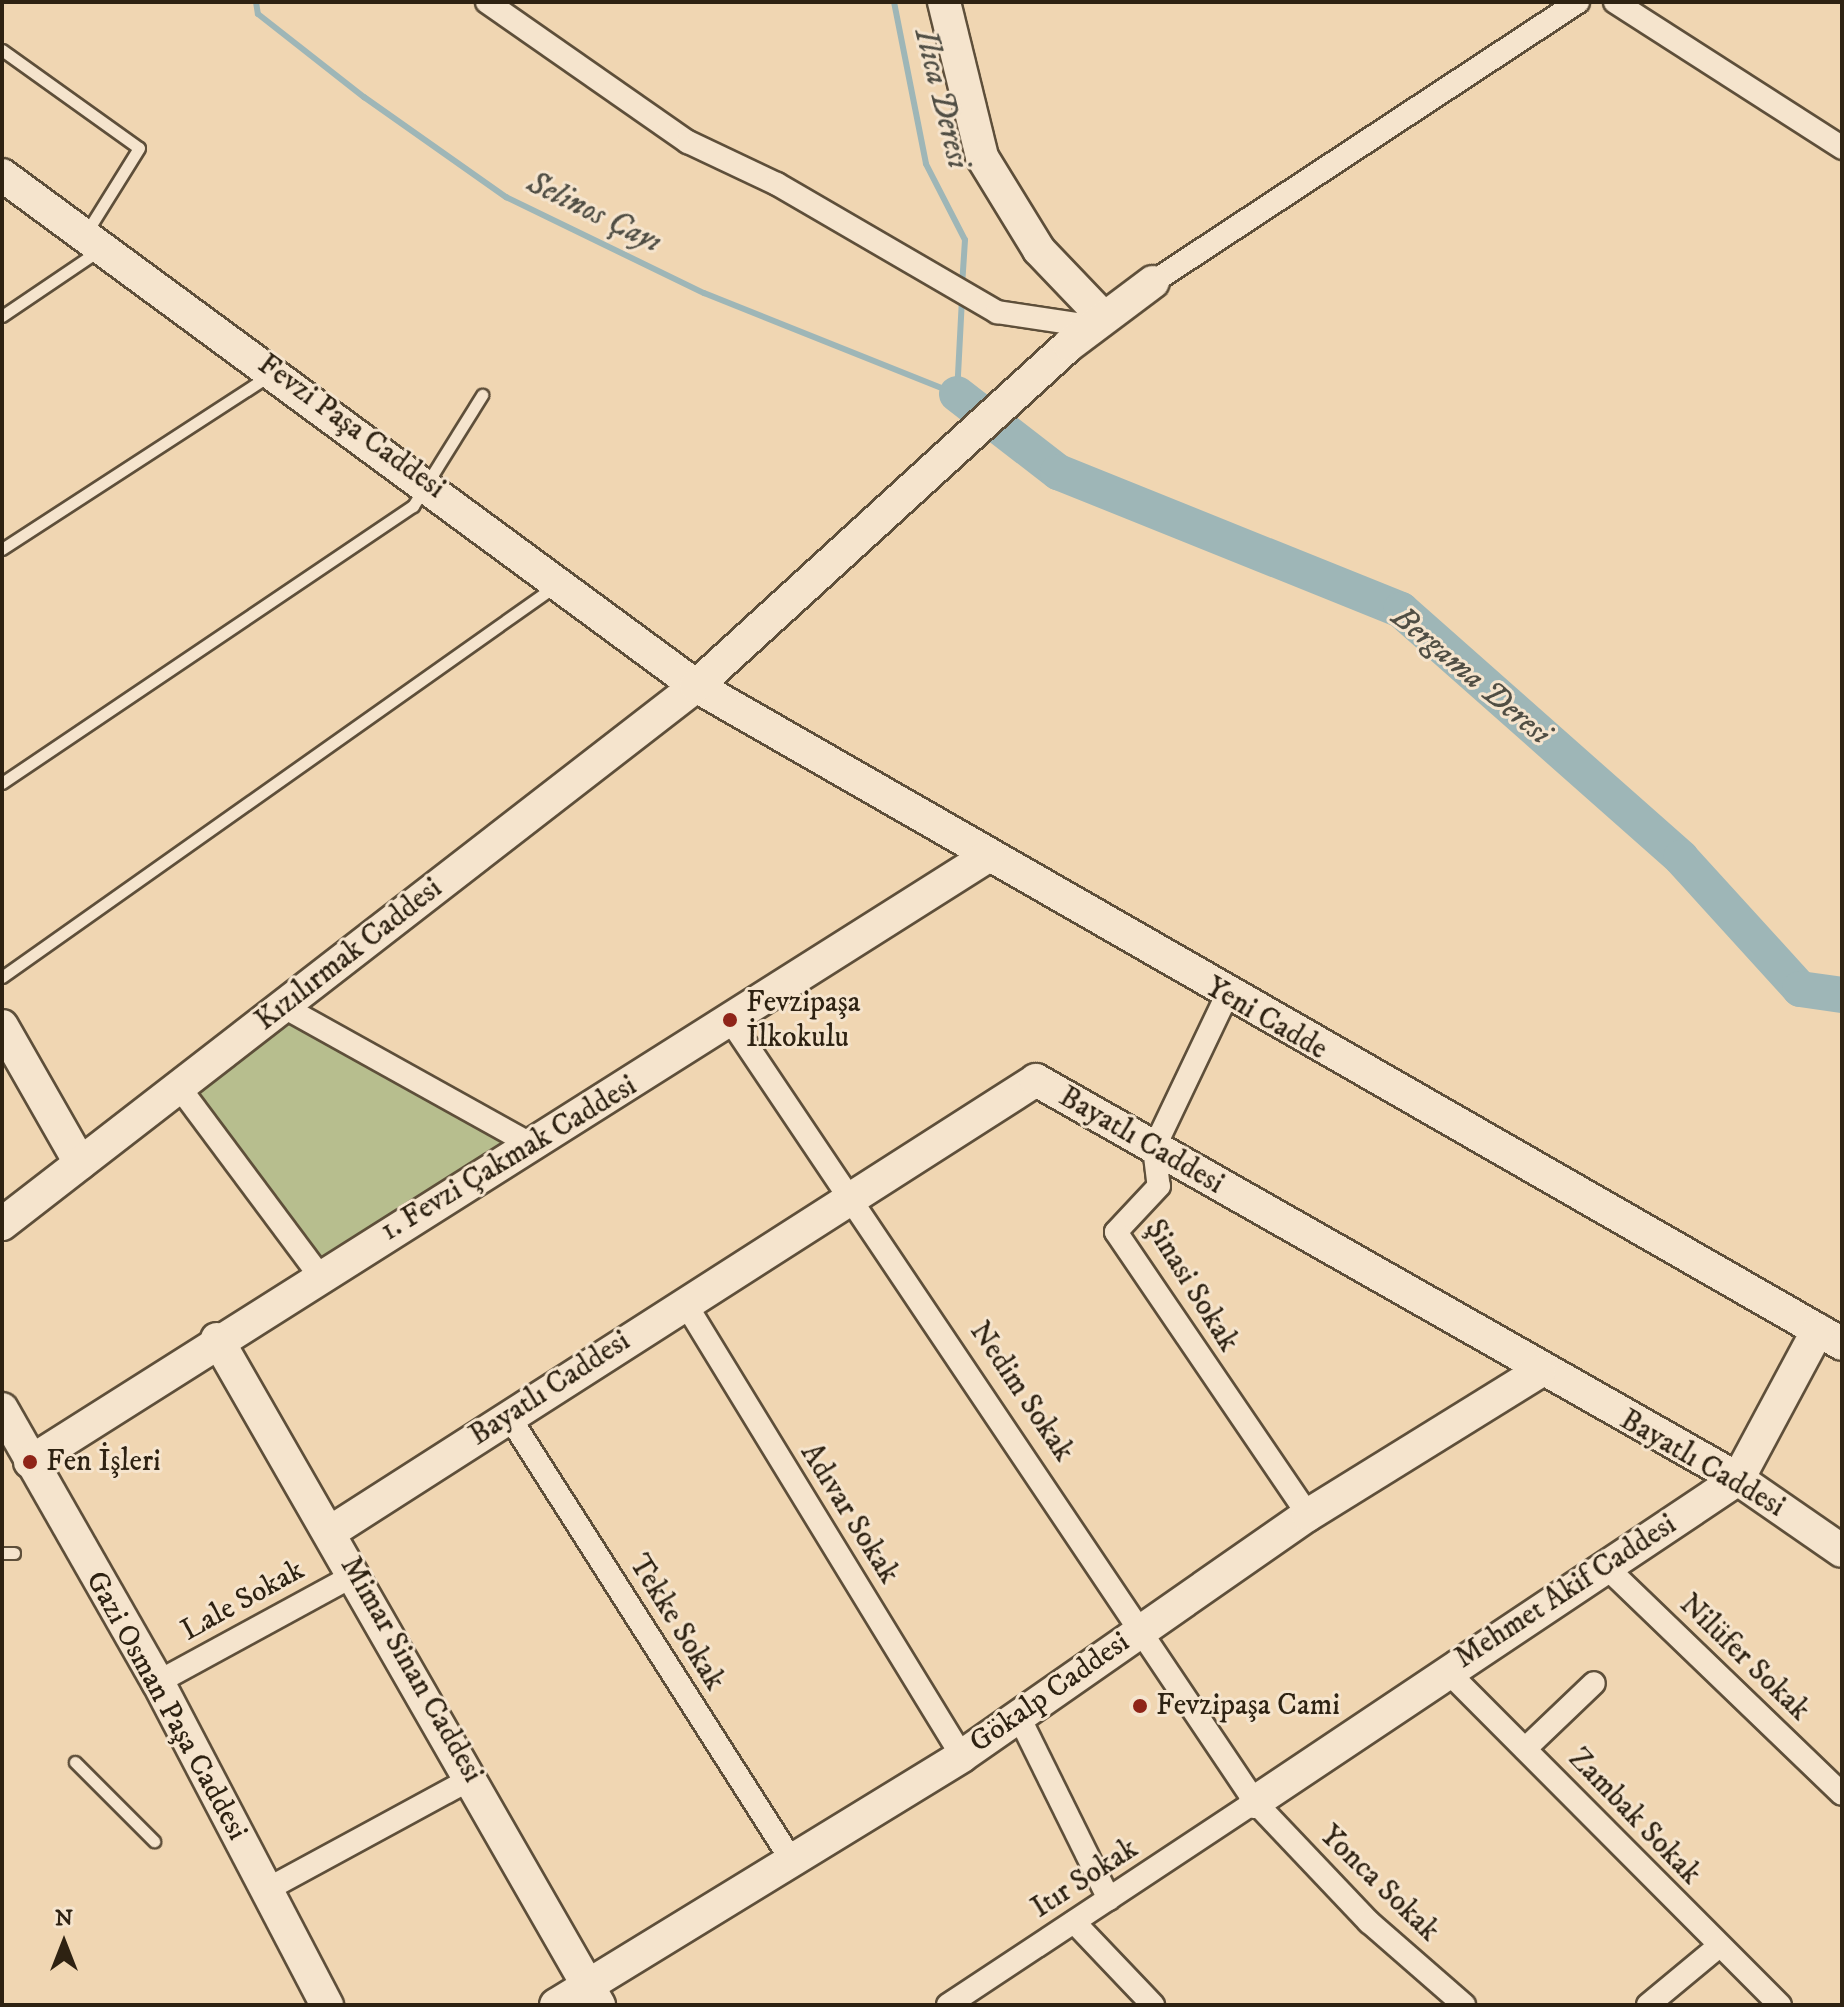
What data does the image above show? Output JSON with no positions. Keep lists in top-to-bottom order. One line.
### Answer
{"streets":{"street":["Fevzi Paşa Caddesi","Kızılırmak Caddesi","Yeni Cadde","Bayatlı Caddesi","1. Fevzi Çakmak Caddesi","Şinasi Sokak","Nedim Sokak","Adıvar Sokak","Mehmet Akif Caddesi","Lale Sokak","Tekke Sokak","Nilüfer Sokak","Mimar Sinan Caddesi","Gökalp Caddesi","Gazi Osman Paşa Caddesi","Zambak Sokak","Itır Sokak","Yonca Sokak"]},"crossings":[["Fevzi Paşa Caddesi","Kızılırmak Caddesi"],["Fevzi Paşa Caddesi","Yeni Cadde"],["Kızılırmak Caddesi","Yeni Cadde"],["Yeni Cadde","1. Fevzi Çakmak Caddesi"],["Yeni Cadde","Mehmet Akif Caddesi"],["Bayatlı Caddesi","Şinasi Sokak"],["Bayatlı Caddesi","Nedim Sokak"],["Bayatlı Caddesi","Adıvar Sokak"],["Bayatlı Caddesi","Mehmet Akif Caddesi"],["Bayatlı Caddesi","Tekke Sokak"],["Bayatlı Caddesi","Mimar Sinan Caddesi"],["Bayatlı Caddesi","Gökalp Caddesi"],["1. Fevzi Çakmak Caddesi","Nedim Sokak"],["1. Fevzi Çakmak Caddesi","Mimar Sinan Caddesi"],["1. Fevzi Çakmak Caddesi","Gazi Osman Paşa Caddesi"],["Şinasi Sokak","Gökalp Caddesi"],["Nedim Sokak","Mehmet Akif Caddesi"],["Nedim Sokak","Gökalp Caddesi"],["Nedim Sokak","Itır Sokak"],["Nedim Sokak","Yonca Sokak"],["Adıvar Sokak","Gökalp Caddesi"],["Mehmet Akif Caddesi","Nilüfer Sokak"],["Mehmet Akif Caddesi","Zambak Sokak"],["Mehmet Akif Caddesi","Itır Sokak"],["Mehmet Akif Caddesi","Yonca Sokak"],["Lale Sokak","Mimar Sinan Caddesi"],["Lale Sokak","Gazi Osman Paşa Caddesi"],["Tekke Sokak","Gökalp Caddesi"],["Mimar Sinan Caddesi","Gökalp Caddesi"],["Itır Sokak","Yonca Sokak"]],"water":["Ilıca Deresi","Selinos Çayı","Bergama Deresi"],"places":["Fevzipaşa İlkokulu","Fen İşleri","Fevzipaşa Cami"],"north":"top"}
